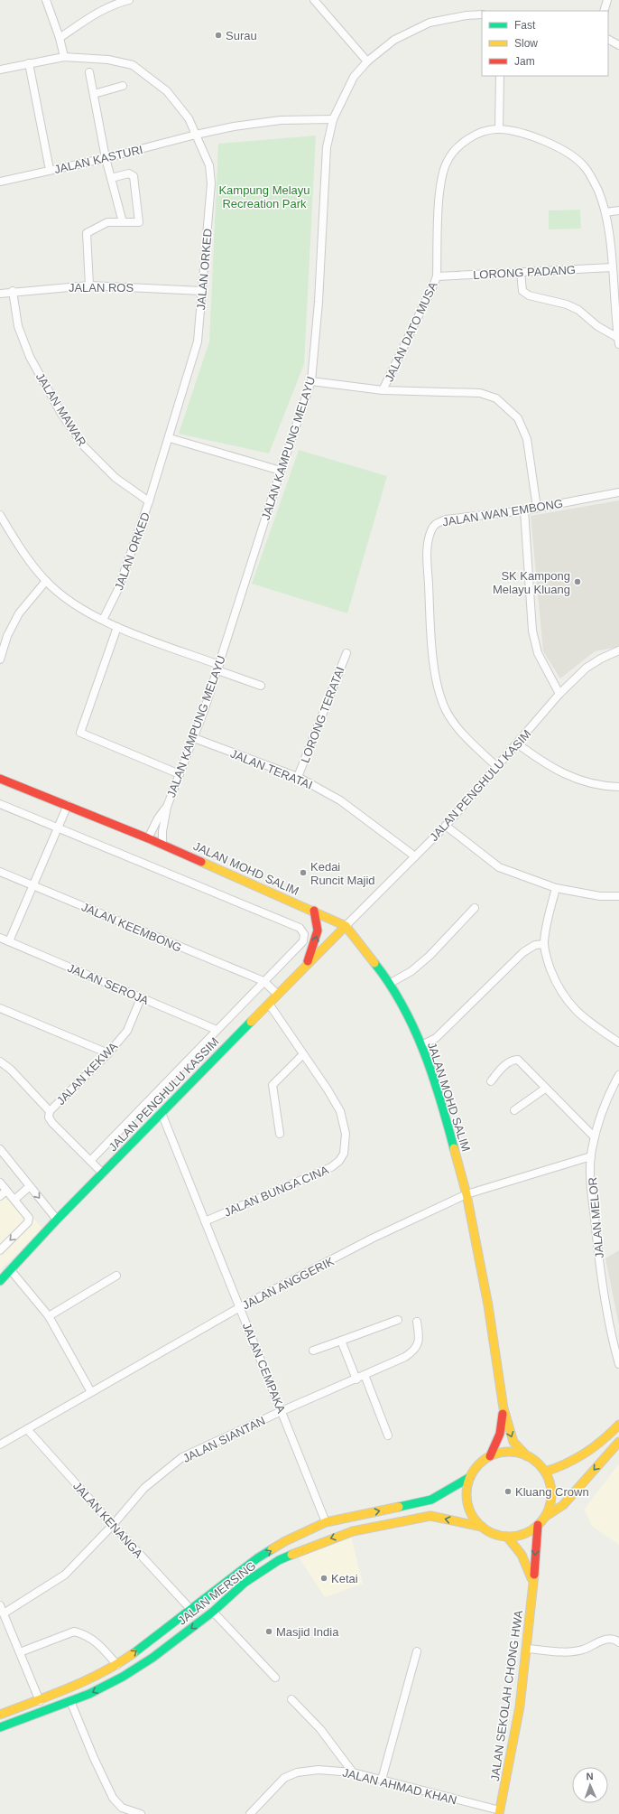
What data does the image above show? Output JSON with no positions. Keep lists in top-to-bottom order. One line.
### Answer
{"streets":{"main road":["JALAN MOHD SALIM","JALAN PENGHULU KASSIM","JALAN MERSING","JALAN SEKOLAH CHONG HWA"],"street":["JALAN KASTURI","JALAN ORKED","LORONG PADANG","JALAN ROS","JALAN DATO MUSA","JALAN MAWAR","JALAN KAMPUNG MELAYU","JALAN WAN EMBONG","LORONG TERATAI","JALAN TERATAI","JALAN PENGHULU KASIM","JALAN KEEMBONG","JALAN SEROJA","JALAN KEKWA","JALAN BUNGA CINA","JALAN MELOR","JALAN ANGGERIK","JALAN CEMPAKA","JALAN SIANTAN","JALAN KENANGA","JALAN AHMAD KHAN"]},"crossings":[["JALAN KASTURI","JALAN ORKED"],["JALAN KASTURI","JALAN KAMPUNG MELAYU"],["JALAN ORKED","JALAN ROS"],["JALAN ORKED","JALAN MAWAR"],["LORONG PADANG","JALAN DATO MUSA"],["JALAN ROS","JALAN MAWAR"],["JALAN KAMPUNG MELAYU","JALAN TERATAI"],["JALAN KAMPUNG MELAYU","JALAN MOHD SALIM"],["JALAN WAN EMBONG","JALAN PENGHULU KASIM"],["LORONG TERATAI","JALAN TERATAI"],["JALAN TERATAI","JALAN PENGHULU KASIM"],["JALAN PENGHULU KASIM","JALAN MOHD SALIM"],["JALAN PENGHULU KASIM","JALAN PENGHULU KASSIM"],["JALAN MOHD SALIM","JALAN PENGHULU KASSIM"],["JALAN MOHD SALIM","JALAN ANGGERIK"],["JALAN MOHD SALIM","JALAN MERSING"],["JALAN MOHD SALIM","JALAN SEKOLAH CHONG HWA"],["JALAN KEEMBONG","JALAN PENGHULU KASSIM"],["JALAN SEROJA","JALAN KEKWA"],["JALAN SEROJA","JALAN PENGHULU KASSIM"],["JALAN KEKWA","JALAN PENGHULU KASSIM"],["JALAN PENGHULU KASSIM","JALAN BUNGA CINA"],["JALAN PENGHULU KASSIM","JALAN CEMPAKA"],["JALAN BUNGA CINA","JALAN CEMPAKA"],["JALAN MELOR","JALAN ANGGERIK"],["JALAN ANGGERIK","JALAN CEMPAKA"],["JALAN ANGGERIK","JALAN KENANGA"],["JALAN CEMPAKA","JALAN SIANTAN"],["JALAN CEMPAKA","JALAN MERSING"],["JALAN SIANTAN","JALAN KENANGA"],["JALAN KENANGA","JALAN MERSING"],["JALAN MERSING","JALAN SEKOLAH CHONG HWA"],["JALAN SEKOLAH CHONG HWA","JALAN AHMAD KHAN"]],"parks":["Kampung Melayu Recreation Park"],"places":["Surau","SK Kampong Melayu Kluang","Kedai Runcit Majid","Kluang Crown","Ketai","Masjid India"],"legend":["Fast","Slow","Jam"],"north":"top"}
